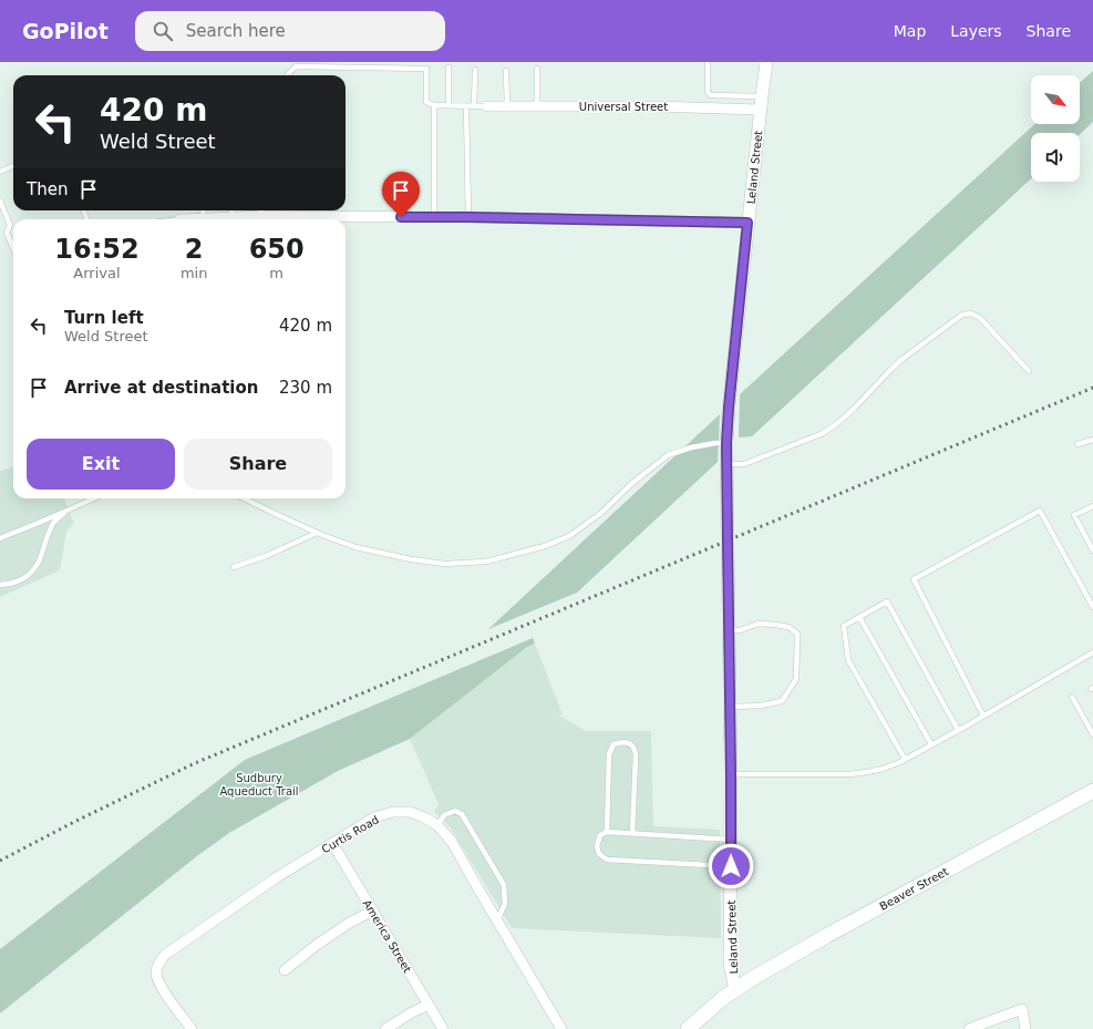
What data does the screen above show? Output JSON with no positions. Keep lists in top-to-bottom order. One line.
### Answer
{"streets":{"main road":["Beaver Street"],"street":["Universal Street","Leland Street","Curtis Road","America Street"]},"crossings":[["Universal Street","Leland Street"],["Leland Street","Beaver Street"],["Curtis Road","America Street"]],"parks":["Sudbury Aqueduct Trail"],"north":"bottom right","page":{"header":"GoPilot","search":"Search here","nav":["Map","Layers","Share"],"turn":["420 m","Weld Street"],"then":"Then","eta":["16:52","Arrival","2","min","650","m"],"list":[{"name":"Turn left","note":"Weld Street","value":"420 m"},{"name":"Arrive at destination","value":"230 m"}],"buttons":["Exit","Share"]}}
